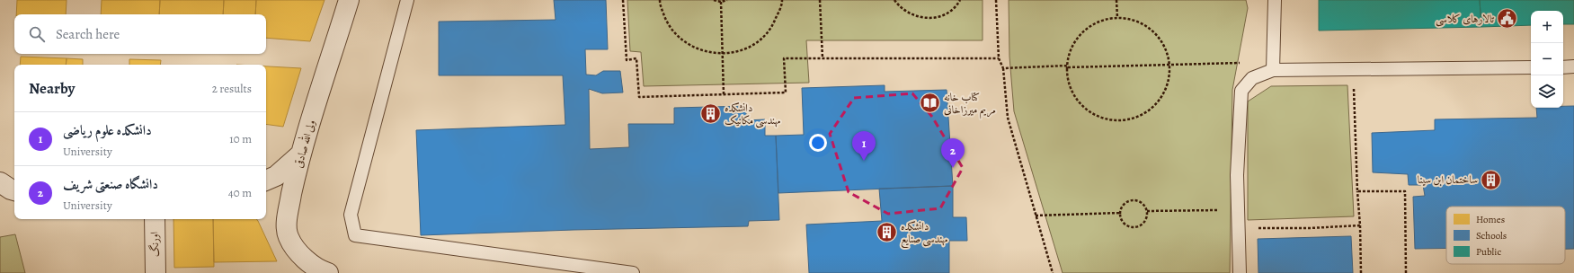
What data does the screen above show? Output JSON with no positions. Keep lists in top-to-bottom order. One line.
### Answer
{"streets":{"street":["ولی الله صادقی","اورنگ"]},"places":{"public building":["تالارهای کلاسی"],"library":["کتاب خانه مریم میرزاخانی"],"building":["دانشکده مهندسی مکانیک","ساختمان ابن سینا","دانشکده مهندسی صنایع"]},"legend":["Homes","Schools","Public"],"page":{"map_buttons":["+","−"],"search":"Search here","heading":["Nearby","2 results"],"list":[{"mark":"1","name":"دانشکده علوم ریاضی","note":"University","value":"10 m"},{"mark":"2","name":"دانشگاه صنعتی شریف","note":"University","value":"40 m"}],"pins":["1","2"]}}
